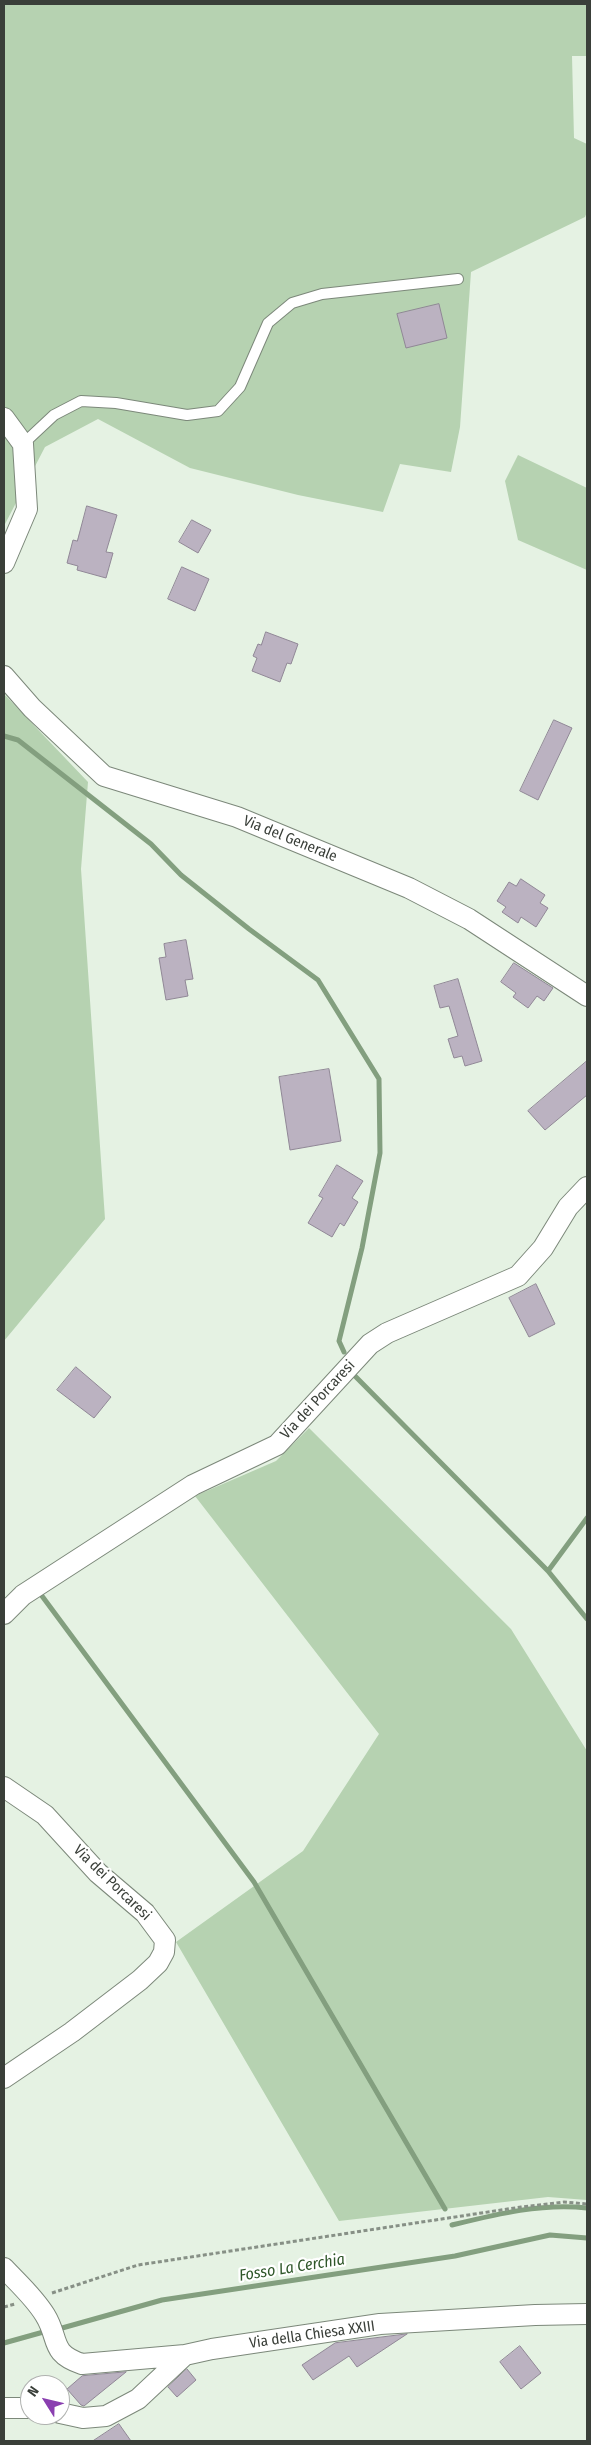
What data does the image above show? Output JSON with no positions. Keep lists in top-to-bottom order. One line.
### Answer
{"streets":{"street":["Via del Generale","Via dei Porcaresi","Via della Chiesa XXIII"]},"water":["Fosso La Cerchia"],"north":"top left"}
